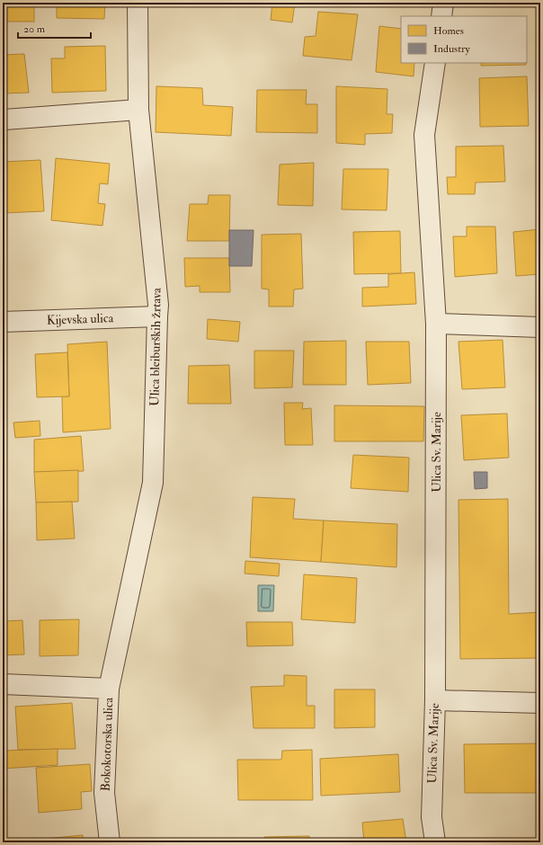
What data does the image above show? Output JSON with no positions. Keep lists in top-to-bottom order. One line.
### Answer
{"streets":{"street":["Kijevska ulica","Ulica bleiburških žrtava","Ulica Sv. Marije","Bokokotorska ulica"]},"crossings":[["Kijevska ulica","Ulica bleiburških žrtava"],["Ulica bleiburških žrtava","Bokokotorska ulica"]],"legend":["Homes","Industry"],"scale_bar":"20 m"}
